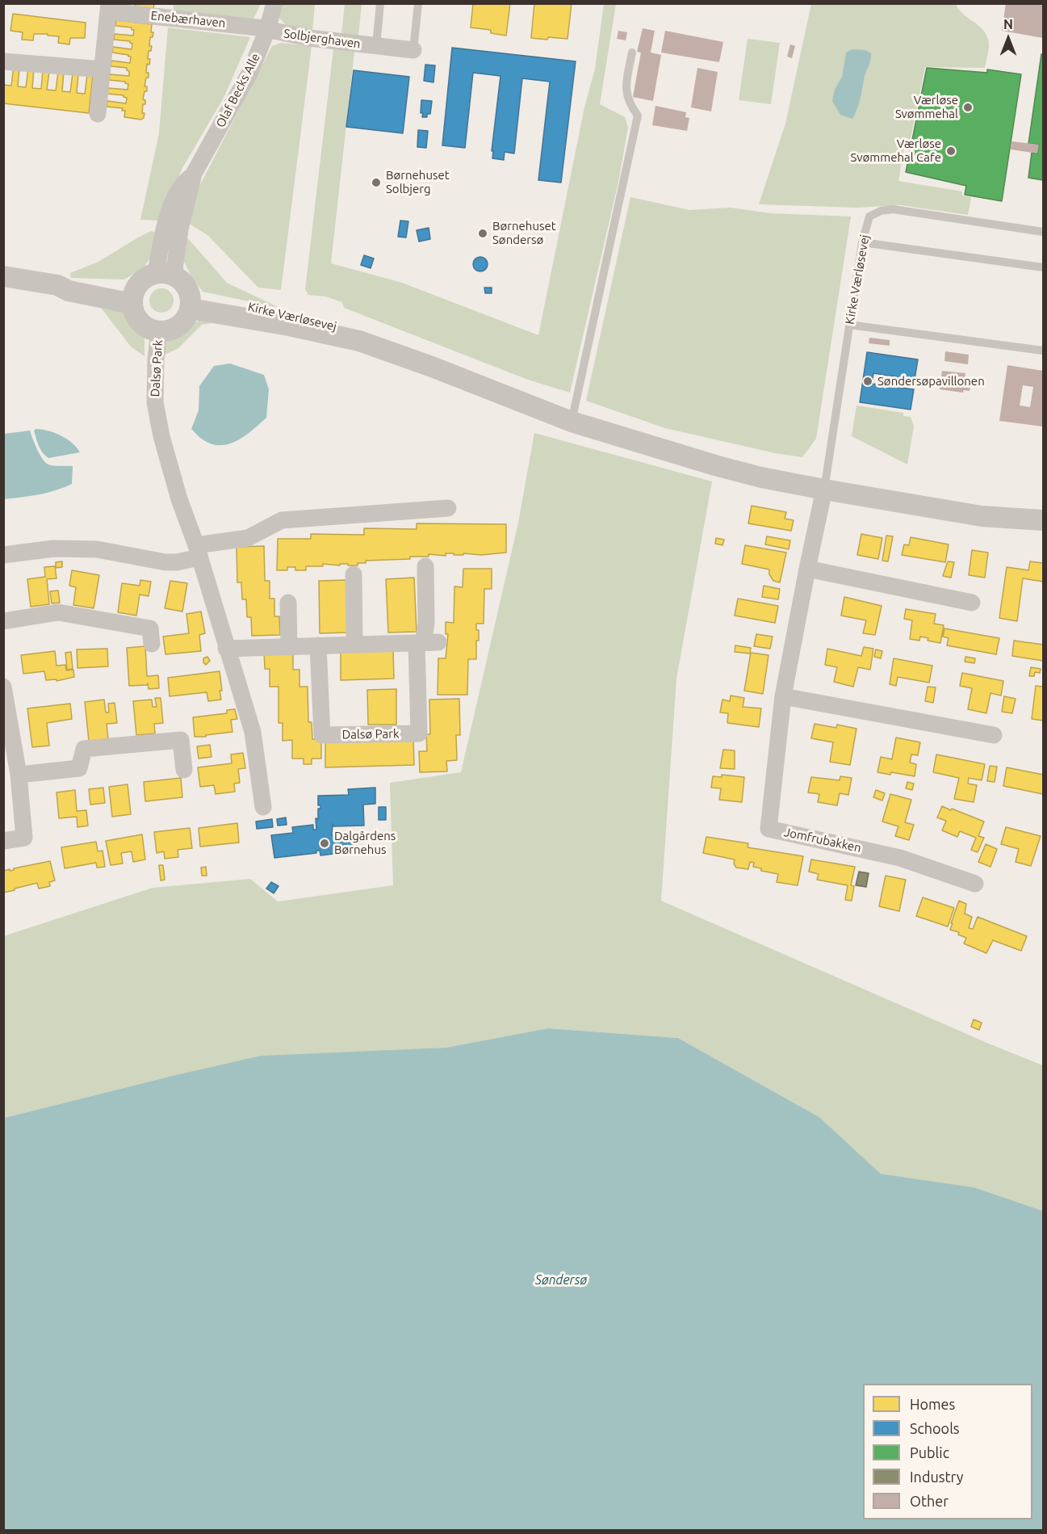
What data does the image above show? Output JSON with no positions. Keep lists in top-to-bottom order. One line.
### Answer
{"streets":{"street":["Enebærhaven","Solbjerghaven","Olaf Becks Alle","Kirke Værløsevej","Dalsø Park","Jomfrubakken"]},"crossings":[["Enebærhaven","Solbjerghaven"],["Enebærhaven","Olaf Becks Alle"],["Solbjerghaven","Olaf Becks Alle"],["Olaf Becks Alle","Kirke Værløsevej"],["Olaf Becks Alle","Dalsø Park"],["Kirke Værløsevej","Dalsø Park"],["Kirke Værløsevej","Jomfrubakken"]],"water":["Søndersø"],"places":["Værløse Svømmehal","Værløse Svømmehal Cafe","Børnehuset Solbjerg","Børnehuset Søndersø","Søndersøpavillonen","Dalgårdens Børnehus"],"legend":["Homes","Schools","Public","Industry","Other"],"north":"top"}
